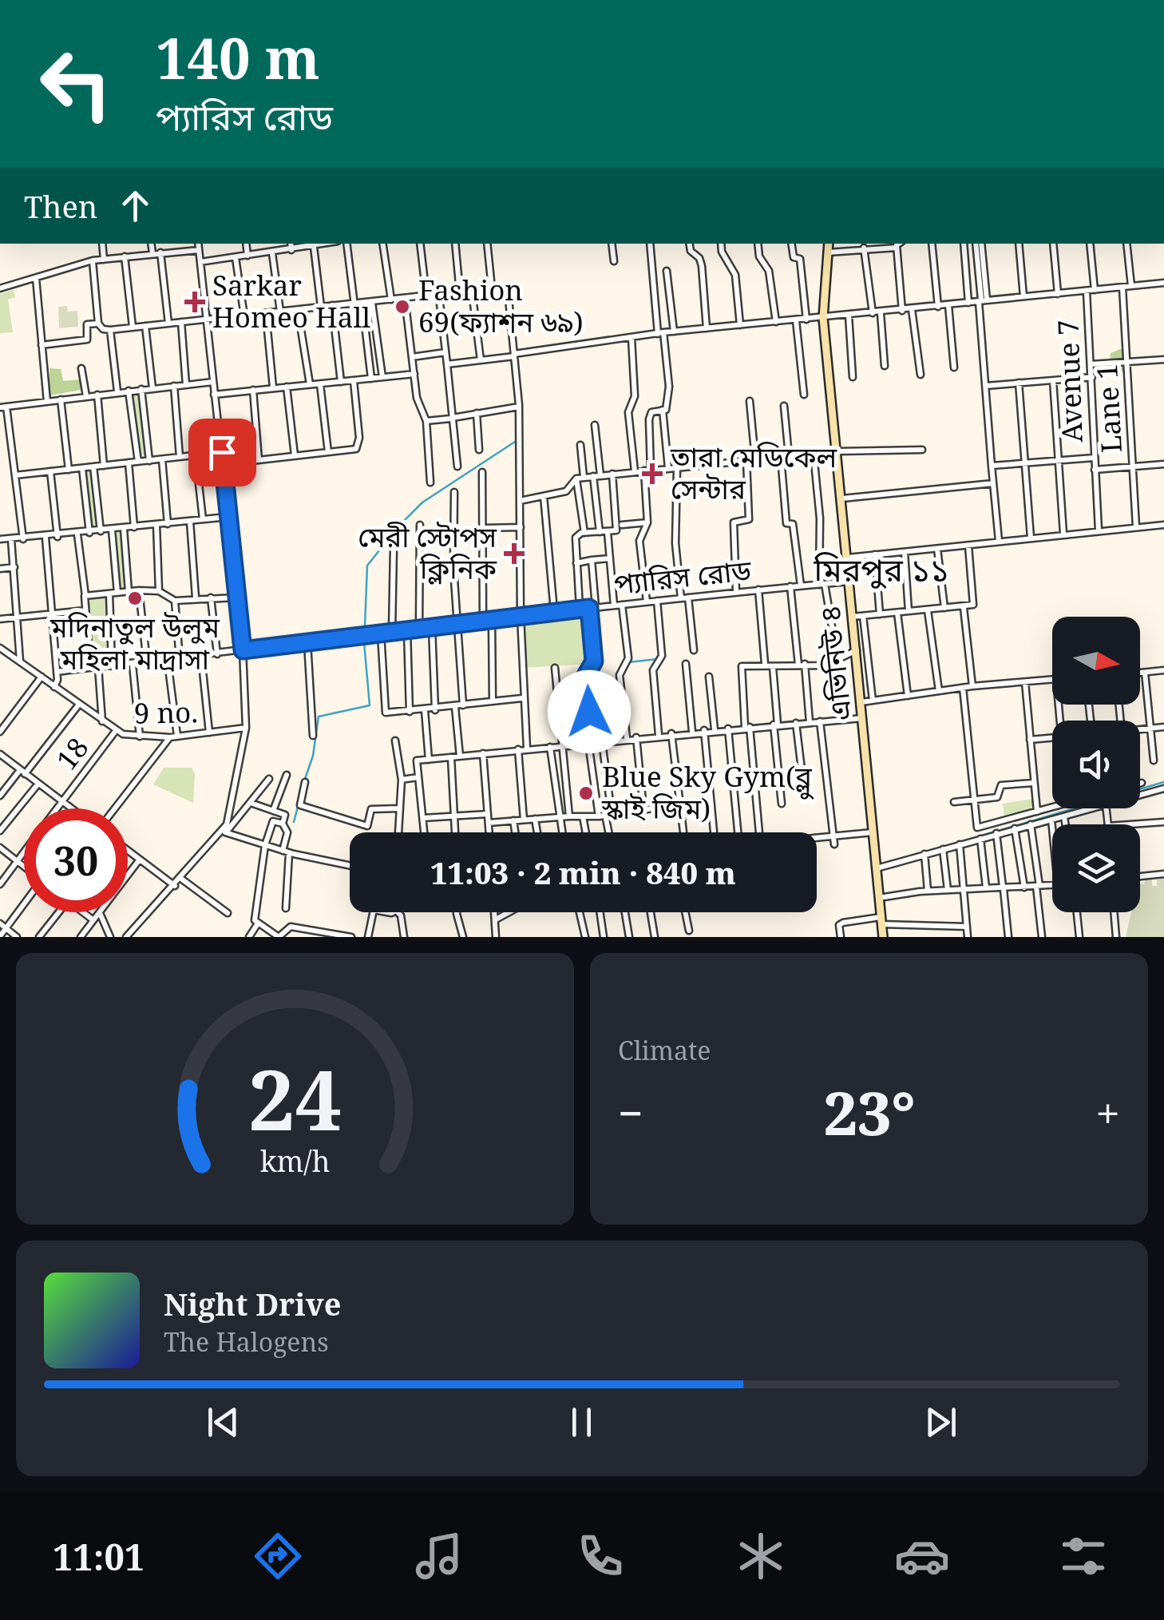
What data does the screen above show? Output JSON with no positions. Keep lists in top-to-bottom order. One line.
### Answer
{"streets":{"street":["Avenue 7","Lane 1","প্যারিস রোড","এভিনিউ ৪","9 no.","18"]},"crossings":[["প্যারিস রোড","এভিনিউ ৪"],["9 no.","18"]],"districts":["মিরপুর ১১"],"places":{"health":["Sarkar Homeo Hall","তারা মেডিকেল সেন্টার","মেরী স্টোপস ক্লিনিক"],"other":["Fashion 69(ফ্যাশন ৬৯)","মদিনাতুল উলুম মহিলা মাদ্রাসা","Blue Sky Gym(ব্লু স্কাই জিম)"]},"north":"right","page":{"turn":["140 m","প্যারিস রোড"],"then":"Then","limit":"30","trip":"11:03 · 2 min · 840 m","tile":"Climate","heat":["−","23°","+"],"song":["Night Drive","The Halogens"],"tabs":"11:01","gauge":["24","km/h"]}}
